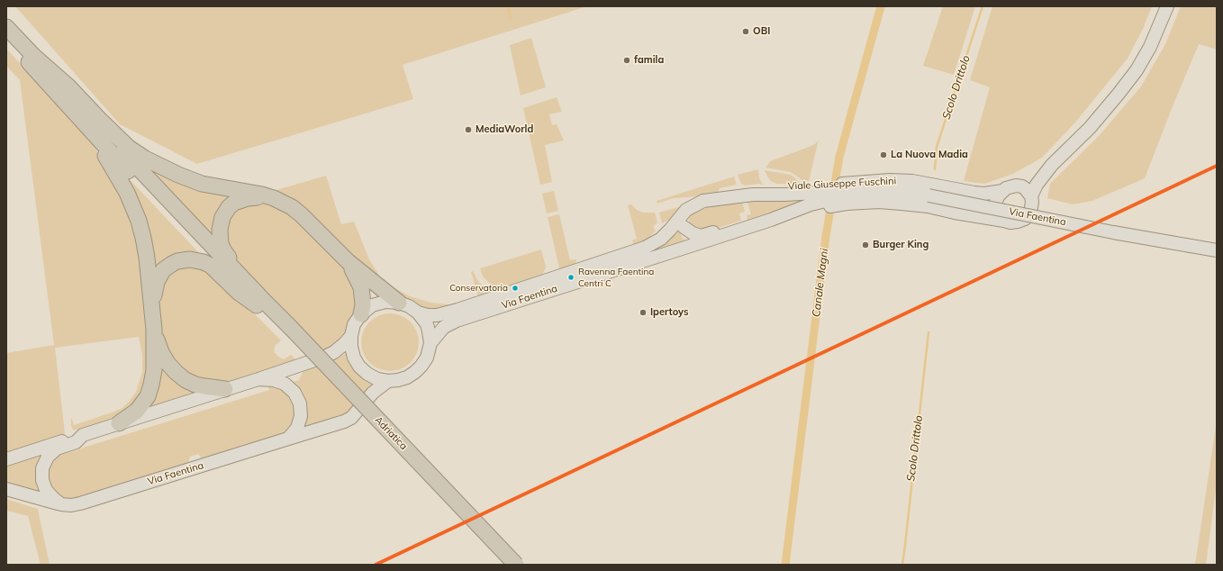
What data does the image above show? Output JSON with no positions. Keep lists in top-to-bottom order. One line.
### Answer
{"streets":{"highway":["Adriatica"],"main road":["Viale Giuseppe Fuschini","Via Faentina"]},"crossings":[["Viale Giuseppe Fuschini","Via Faentina"]],"water":["Scolo Drittolo","Canale Magni"],"places":["OBI","famila","MediaWorld","La Nuova Madia","Burger King","Ravenna Faentina Centri C","Conservatoria","Ipertoys"]}
